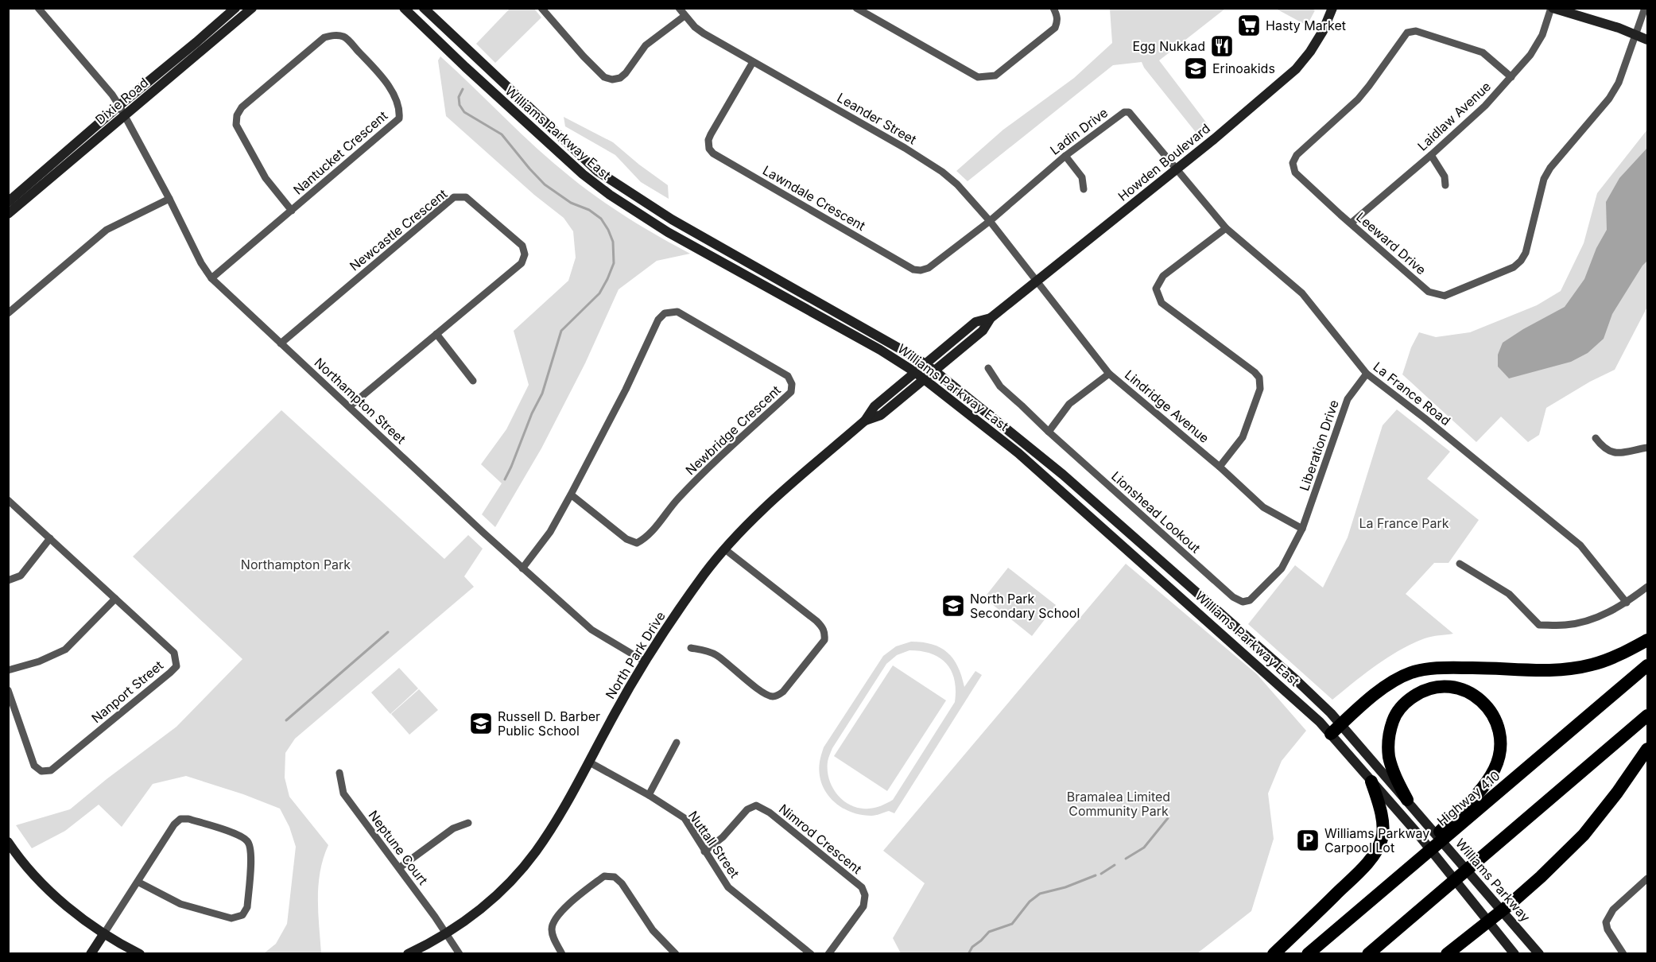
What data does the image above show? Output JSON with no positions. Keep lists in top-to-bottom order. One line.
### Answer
{"streets":{"highway":["Highway 410"],"main road":["Dixie Road","Williams Parkway East","Howden Boulevard","North Park Drive","Williams Parkway"],"street":["Laidlaw Avenue","Leander Street","Ladin Drive","Nantucket Crescent","Lawndale Crescent","Newcastle Crescent","Leeward Drive","La France Road","Northampton Street","Lindridge Avenue","Newbridge Crescent","Liberation Drive","Lionshead Lookout","Nanport Street","Nimrod Crescent","Nuttall Street","Neptune Court"]},"crossings":[["Dixie Road","Northampton Street"],["Laidlaw Avenue","Leeward Drive"],["Leander Street","Ladin Drive"],["Leander Street","Howden Boulevard"],["Leander Street","Lawndale Crescent"],["Leander Street","Lindridge Avenue"],["Ladin Drive","Howden Boulevard"],["Ladin Drive","Lawndale Crescent"],["Ladin Drive","La France Road"],["Williams Parkway East","Howden Boulevard"],["Williams Parkway East","North Park Drive"],["Williams Parkway East","Williams Parkway"],["Nantucket Crescent","Northampton Street"],["Howden Boulevard","La France Road"],["Howden Boulevard","Lindridge Avenue"],["Howden Boulevard","North Park Drive"],["Newcastle Crescent","Northampton Street"],["La France Road","Liberation Drive"],["Northampton Street","Newbridge Crescent"],["Northampton Street","North Park Drive"],["Lindridge Avenue","Liberation Drive"],["Lindridge Avenue","Lionshead Lookout"],["Liberation Drive","Lionshead Lookout"],["North Park Drive","Nuttall Street"],["North Park Drive","Neptune Court"],["Nimrod Crescent","Nuttall Street"]],"parks":["La France Park","Northampton Park","Bramalea Limited Community Park"],"places":{"supermarket":["Hasty Market"],"restaurant":["Egg Nukkad"],"school or university":["Erinoakids","North Park Secondary School","Russell D. Barber Public School"],"parking":["Williams Parkway Carpool Lot"]}}
